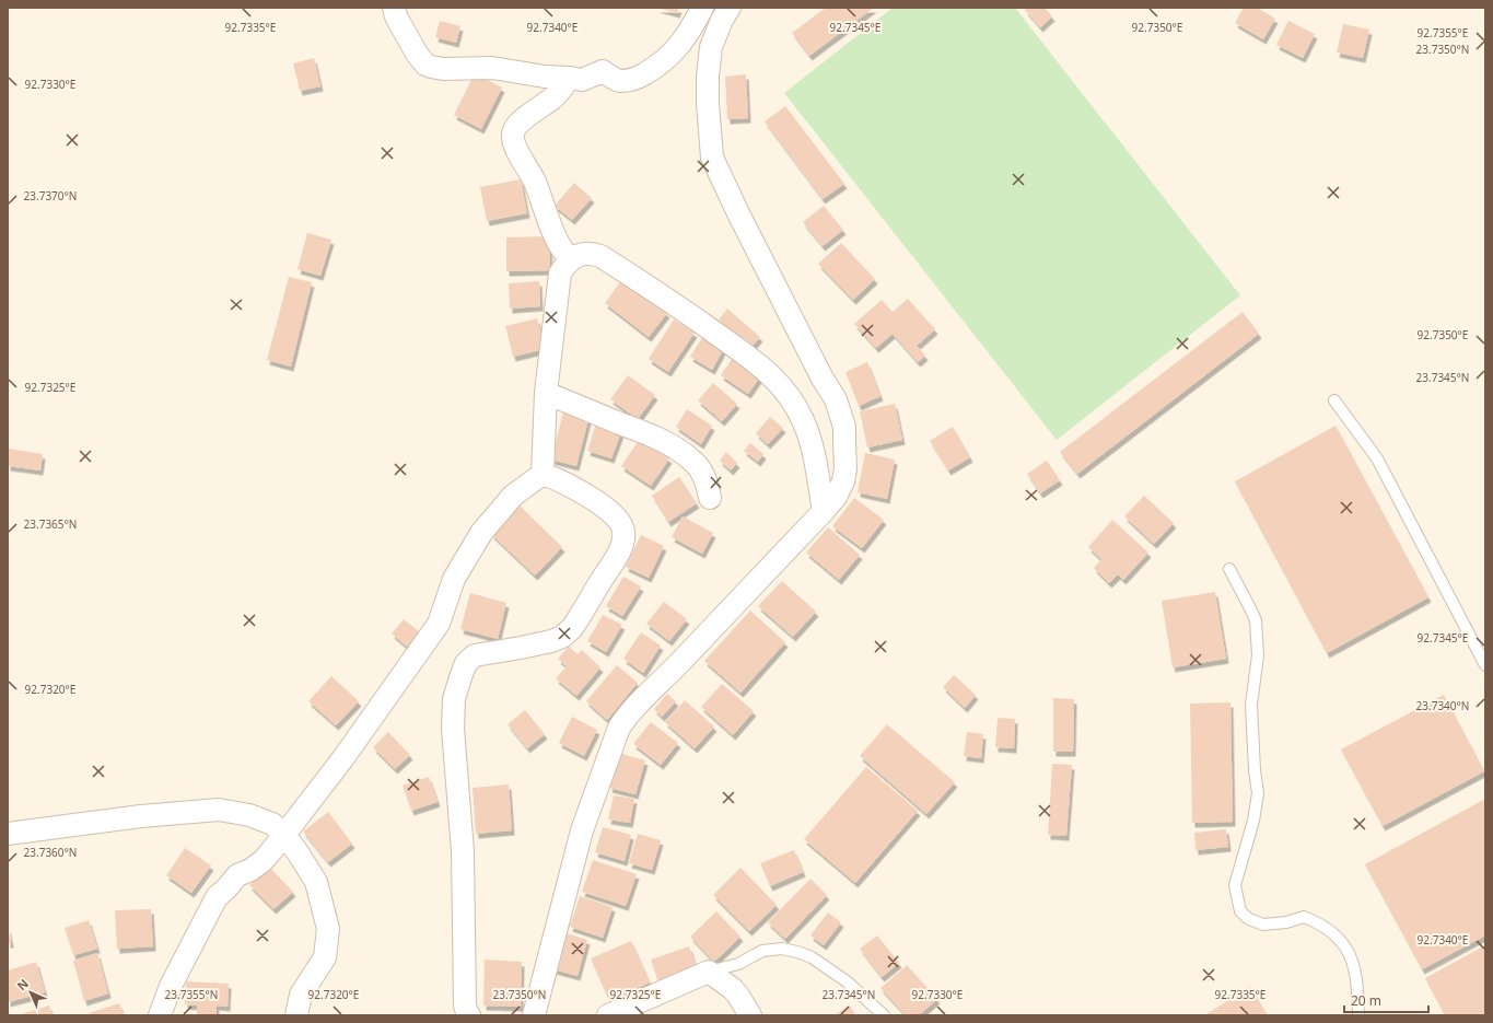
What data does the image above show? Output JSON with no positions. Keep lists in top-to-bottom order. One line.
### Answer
{"scale_bar":"20 m","north":"top left","coordinates":["92.7340°E","92.7335°E","92.7345°E","92.7350°E","92.7355°E","23.7350°N","92.7330°E","23.7370°N","23.7345°N","92.7325°E","23.7365°N","92.7320°E","23.7340°N","23.7360°N","23.7355°N"]}
